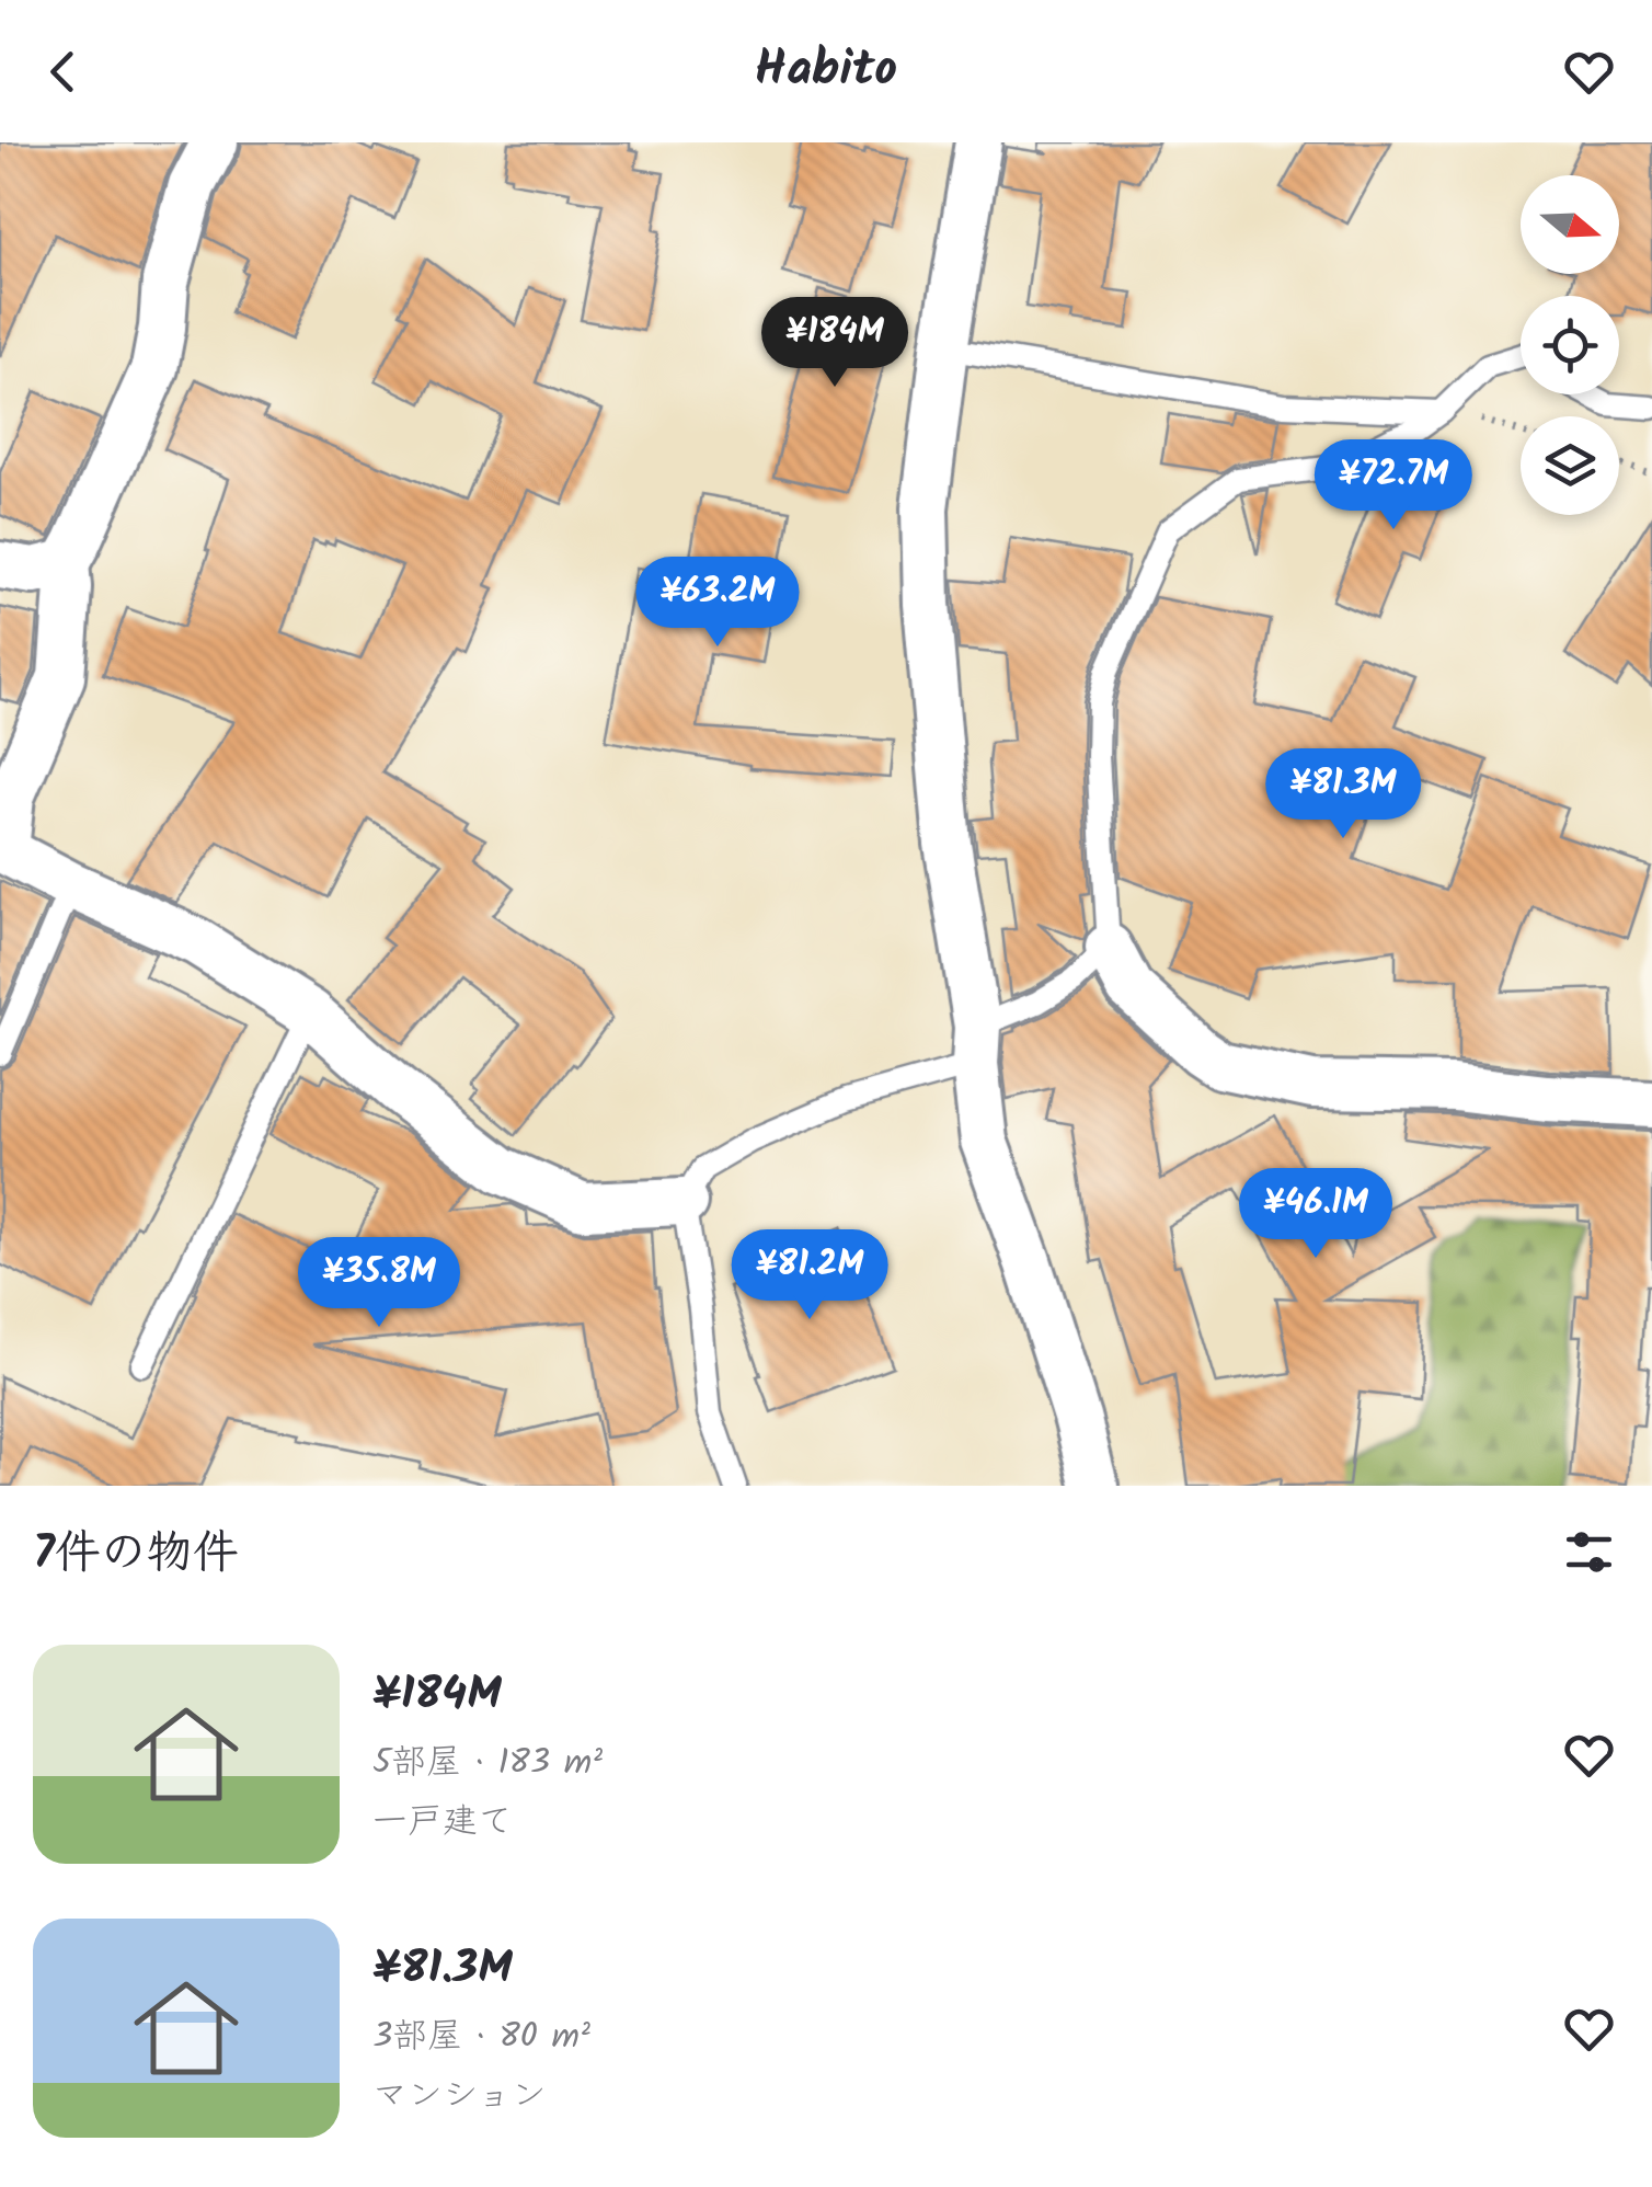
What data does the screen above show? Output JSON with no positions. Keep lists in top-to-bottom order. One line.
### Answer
{"north":"right","page":{"header":"Habito","price":["¥184M","¥72.7M","¥63.2M","¥81.3M","¥46.1M","¥81.2M","¥35.8M"],"heading":"7件の物件","list":[{"name":"¥184M","note":"5部屋 · 183 m² · 一戸建て"},{"name":"¥81.3M","note":"3部屋 · 80 m² · マンション"}]}}
